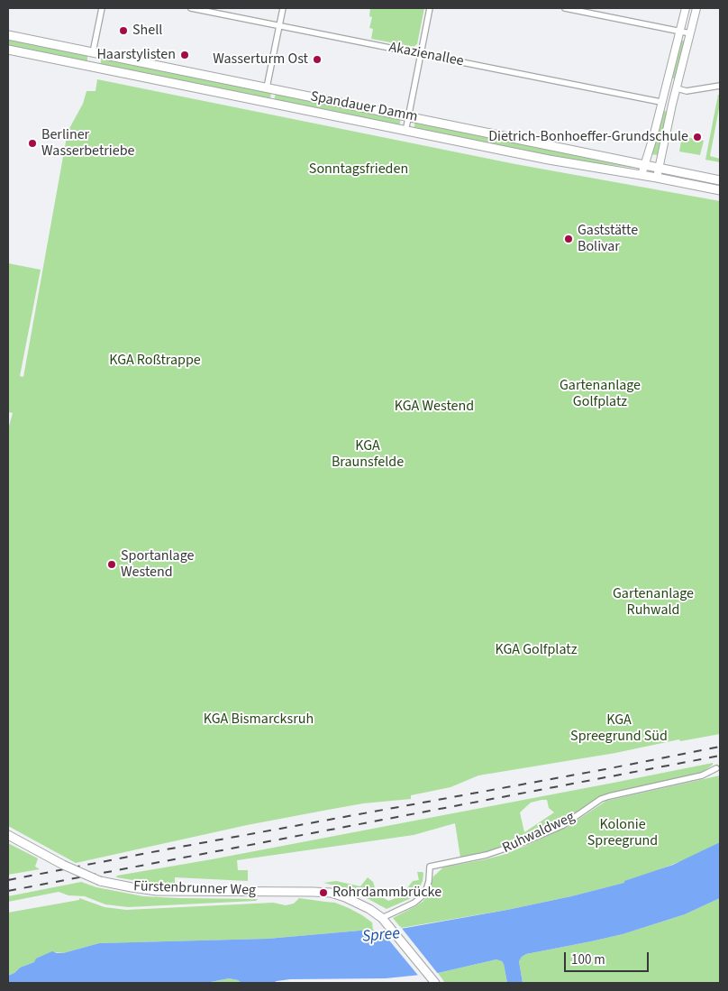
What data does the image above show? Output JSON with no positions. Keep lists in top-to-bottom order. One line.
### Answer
{"streets":{"main road":["Spandauer Damm","Fürstenbrunner Weg"],"street":["Akazienallee","Ruhwaldweg"]},"crossings":[["Ruhwaldweg","Fürstenbrunner Weg"]],"water":["Spree"],"parks":["Sonntagsfrieden","KGA Roßtrappe","Gartenanlage Golfplatz","KGA Westend","KGA Braunsfelde","Gartenanlage Ruhwald","KGA Golfplatz","KGA Bismarcksruh","KGA Spreegrund Süd","Kolonie Spreegrund"],"places":["Shell","Haarstylisten","Wasserturm Ost","Dietrich-Bonhoeffer-Grundschule","Berliner Wasserbetriebe","Gaststätte Bolivar","Sportanlage Westend","Rohrdammbrücke"],"scale_bar":"100 m"}
